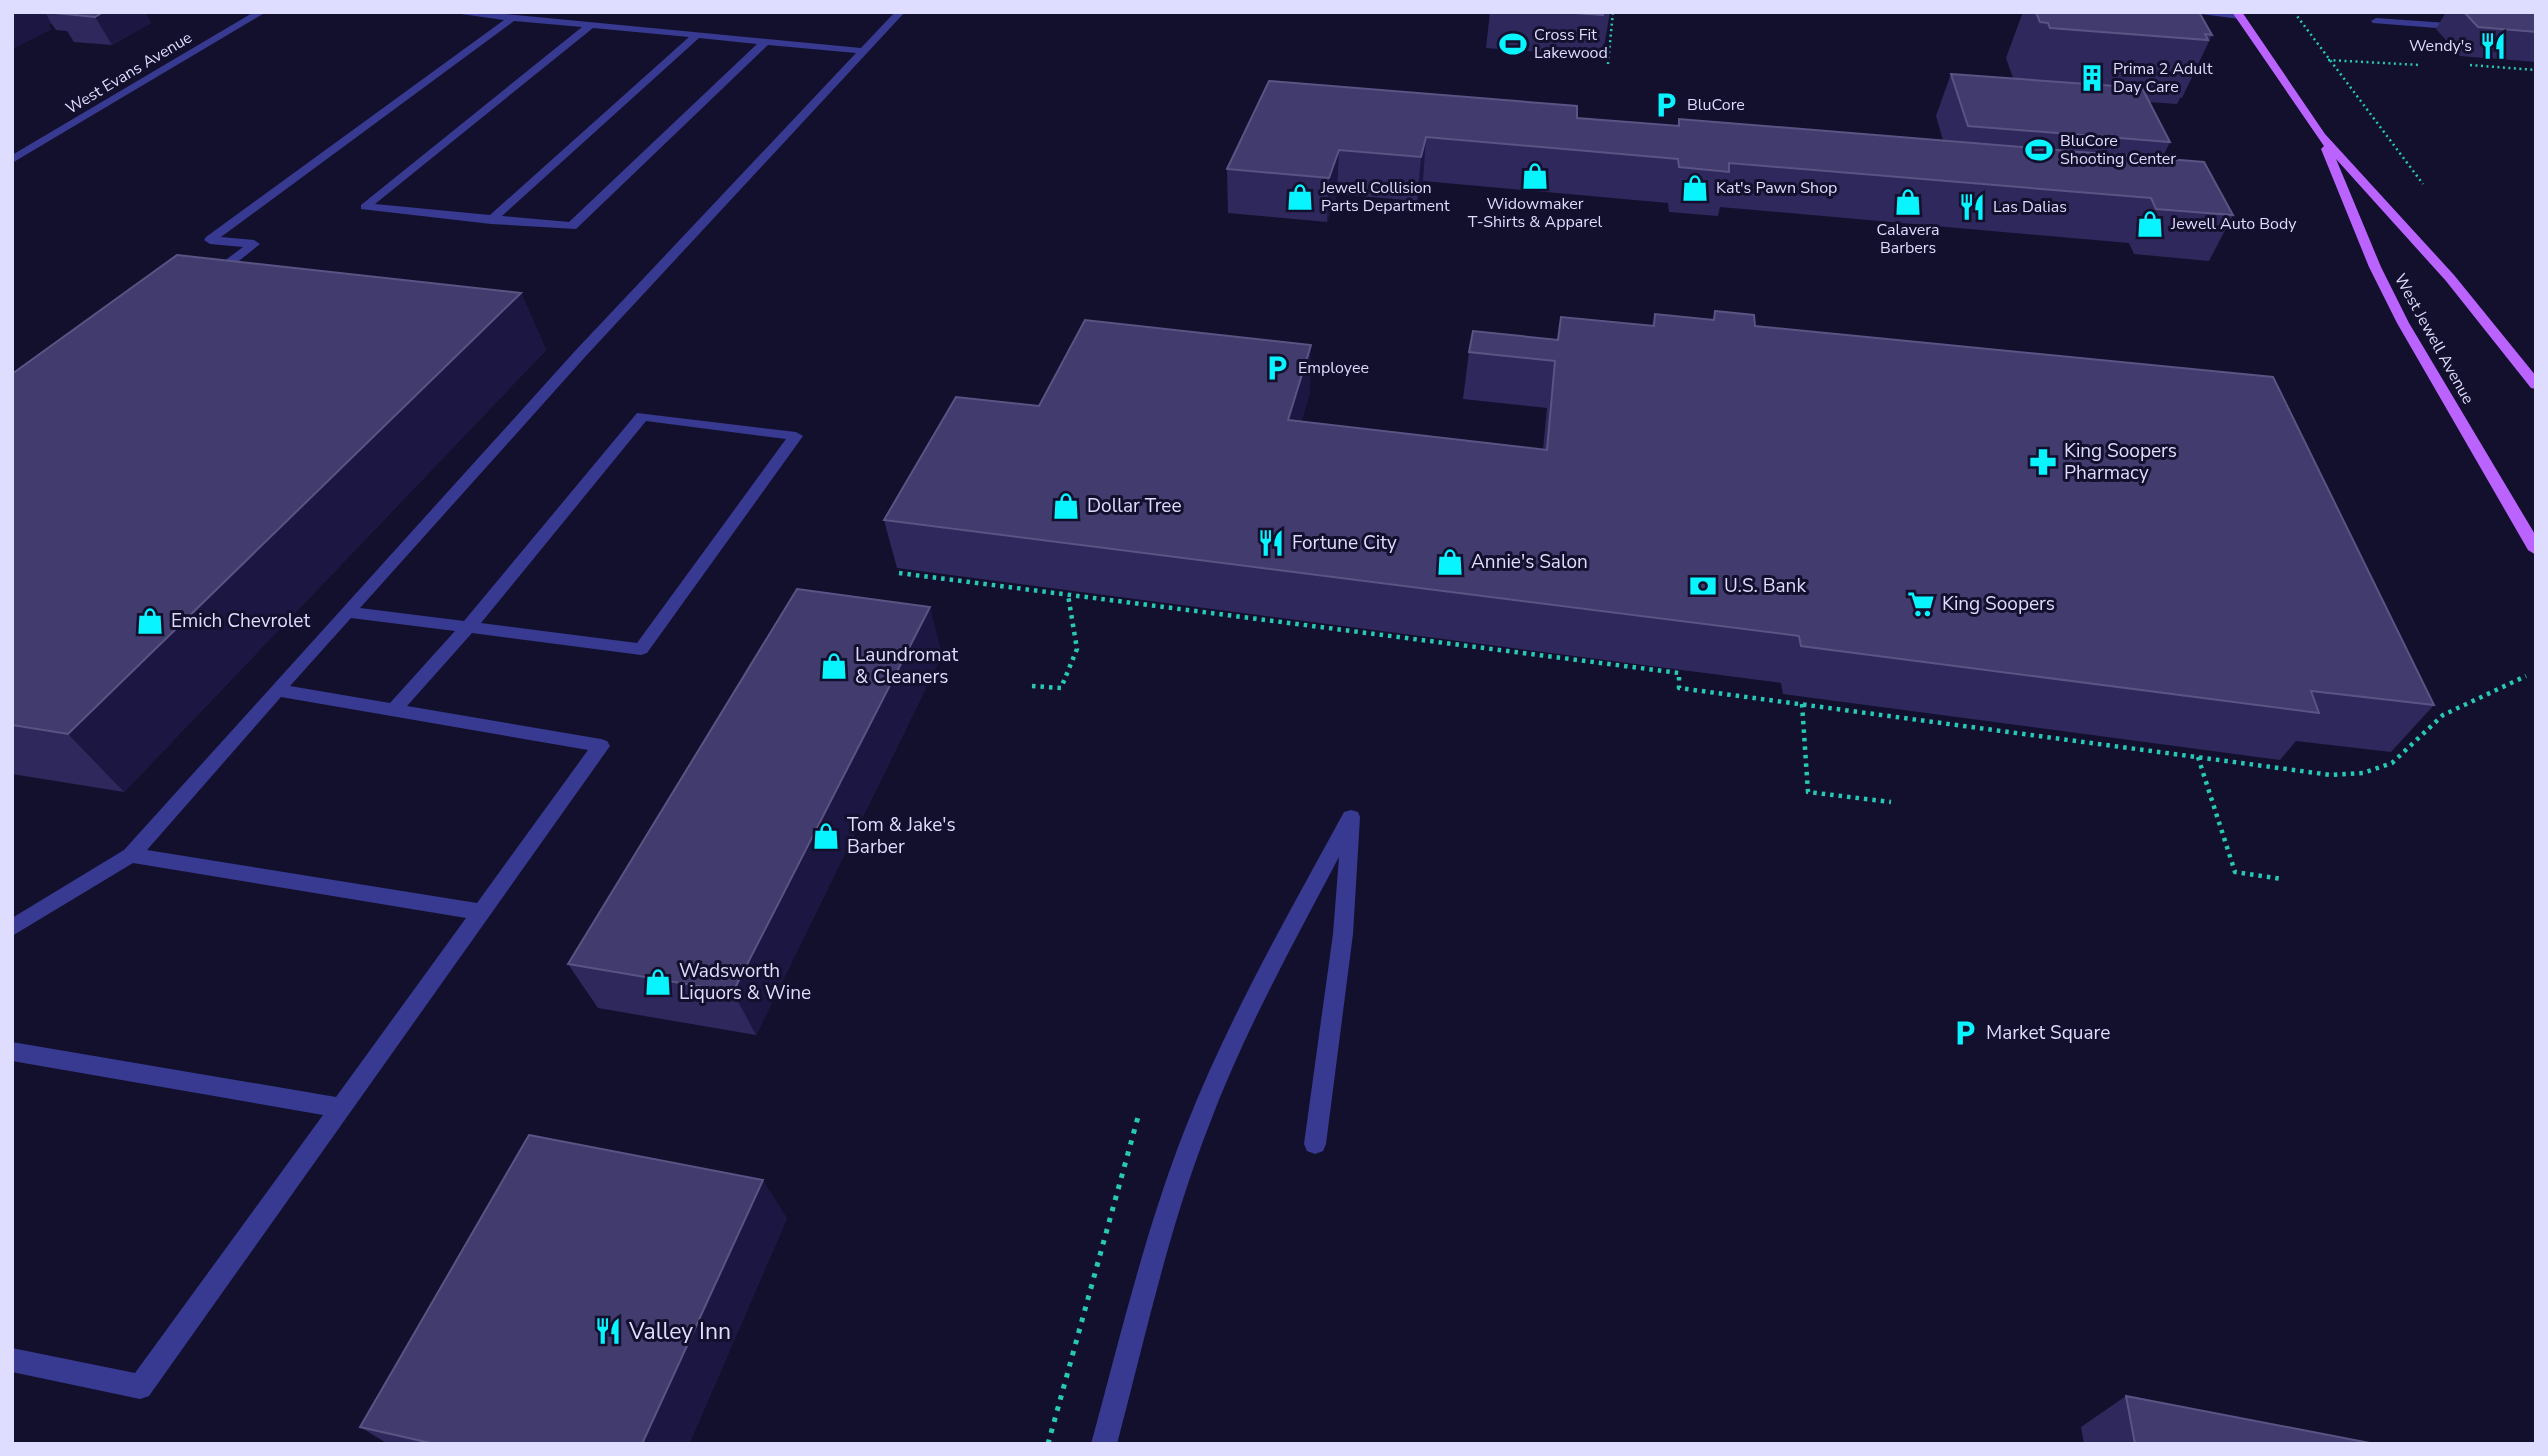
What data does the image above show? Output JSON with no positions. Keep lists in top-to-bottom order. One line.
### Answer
{"streets":{"main road":["West Jewell Avenue"],"street":["West Evans Avenue"]},"places":{"sports":["Cross Fit Lakewood","BluCore Shooting Center"],"restaurant":["Wendy's","Las Dalias","Fortune City","Valley Inn"],"building":["Prima 2 Adult Day Care"],"parking":["BluCore","Employee","Market Square"],"shop":["Widowmaker T-Shirts & Apparel","Kat's Pawn Shop","Jewell Collision Parts Department","Calavera Barbers","Jewell Auto Body","Dollar Tree","Annie's Salon","Emich Chevrolet","Laundromat & Cleaners","Tom & Jake's Barber","Wadsworth Liquors & Wine"],"pharmacy":["King Soopers Pharmacy"],"bank":["U.S. Bank"],"supermarket":["King Soopers"]}}
